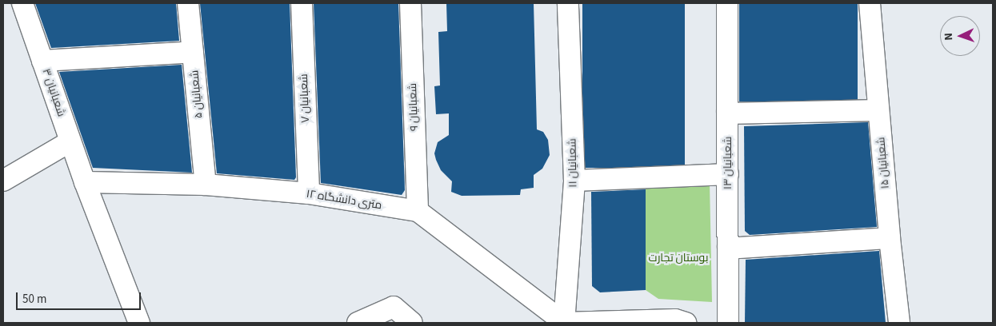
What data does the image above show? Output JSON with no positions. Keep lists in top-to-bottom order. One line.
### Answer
{"streets":{"street":["شعبانیان ۳","شعبانیان ۵","شعبانیان ۷","شعبانیان ۹","شعبانیان ۱۱","شعبانیان ۱۳","شعبانیان ۱۵","۱۲ متری دانشگاه"]},"crossings":[["شعبانیان ۳","۱۲ متری دانشگاه"],["شعبانیان ۵","۱۲ متری دانشگاه"],["شعبانیان ۷","۱۲ متری دانشگاه"],["شعبانیان ۹","۱۲ متری دانشگاه"],["شعبانیان ۱۱","۱۲ متری دانشگاه"]],"parks":["بوستان تجارت"],"scale_bar":"50 m","north":"left"}
